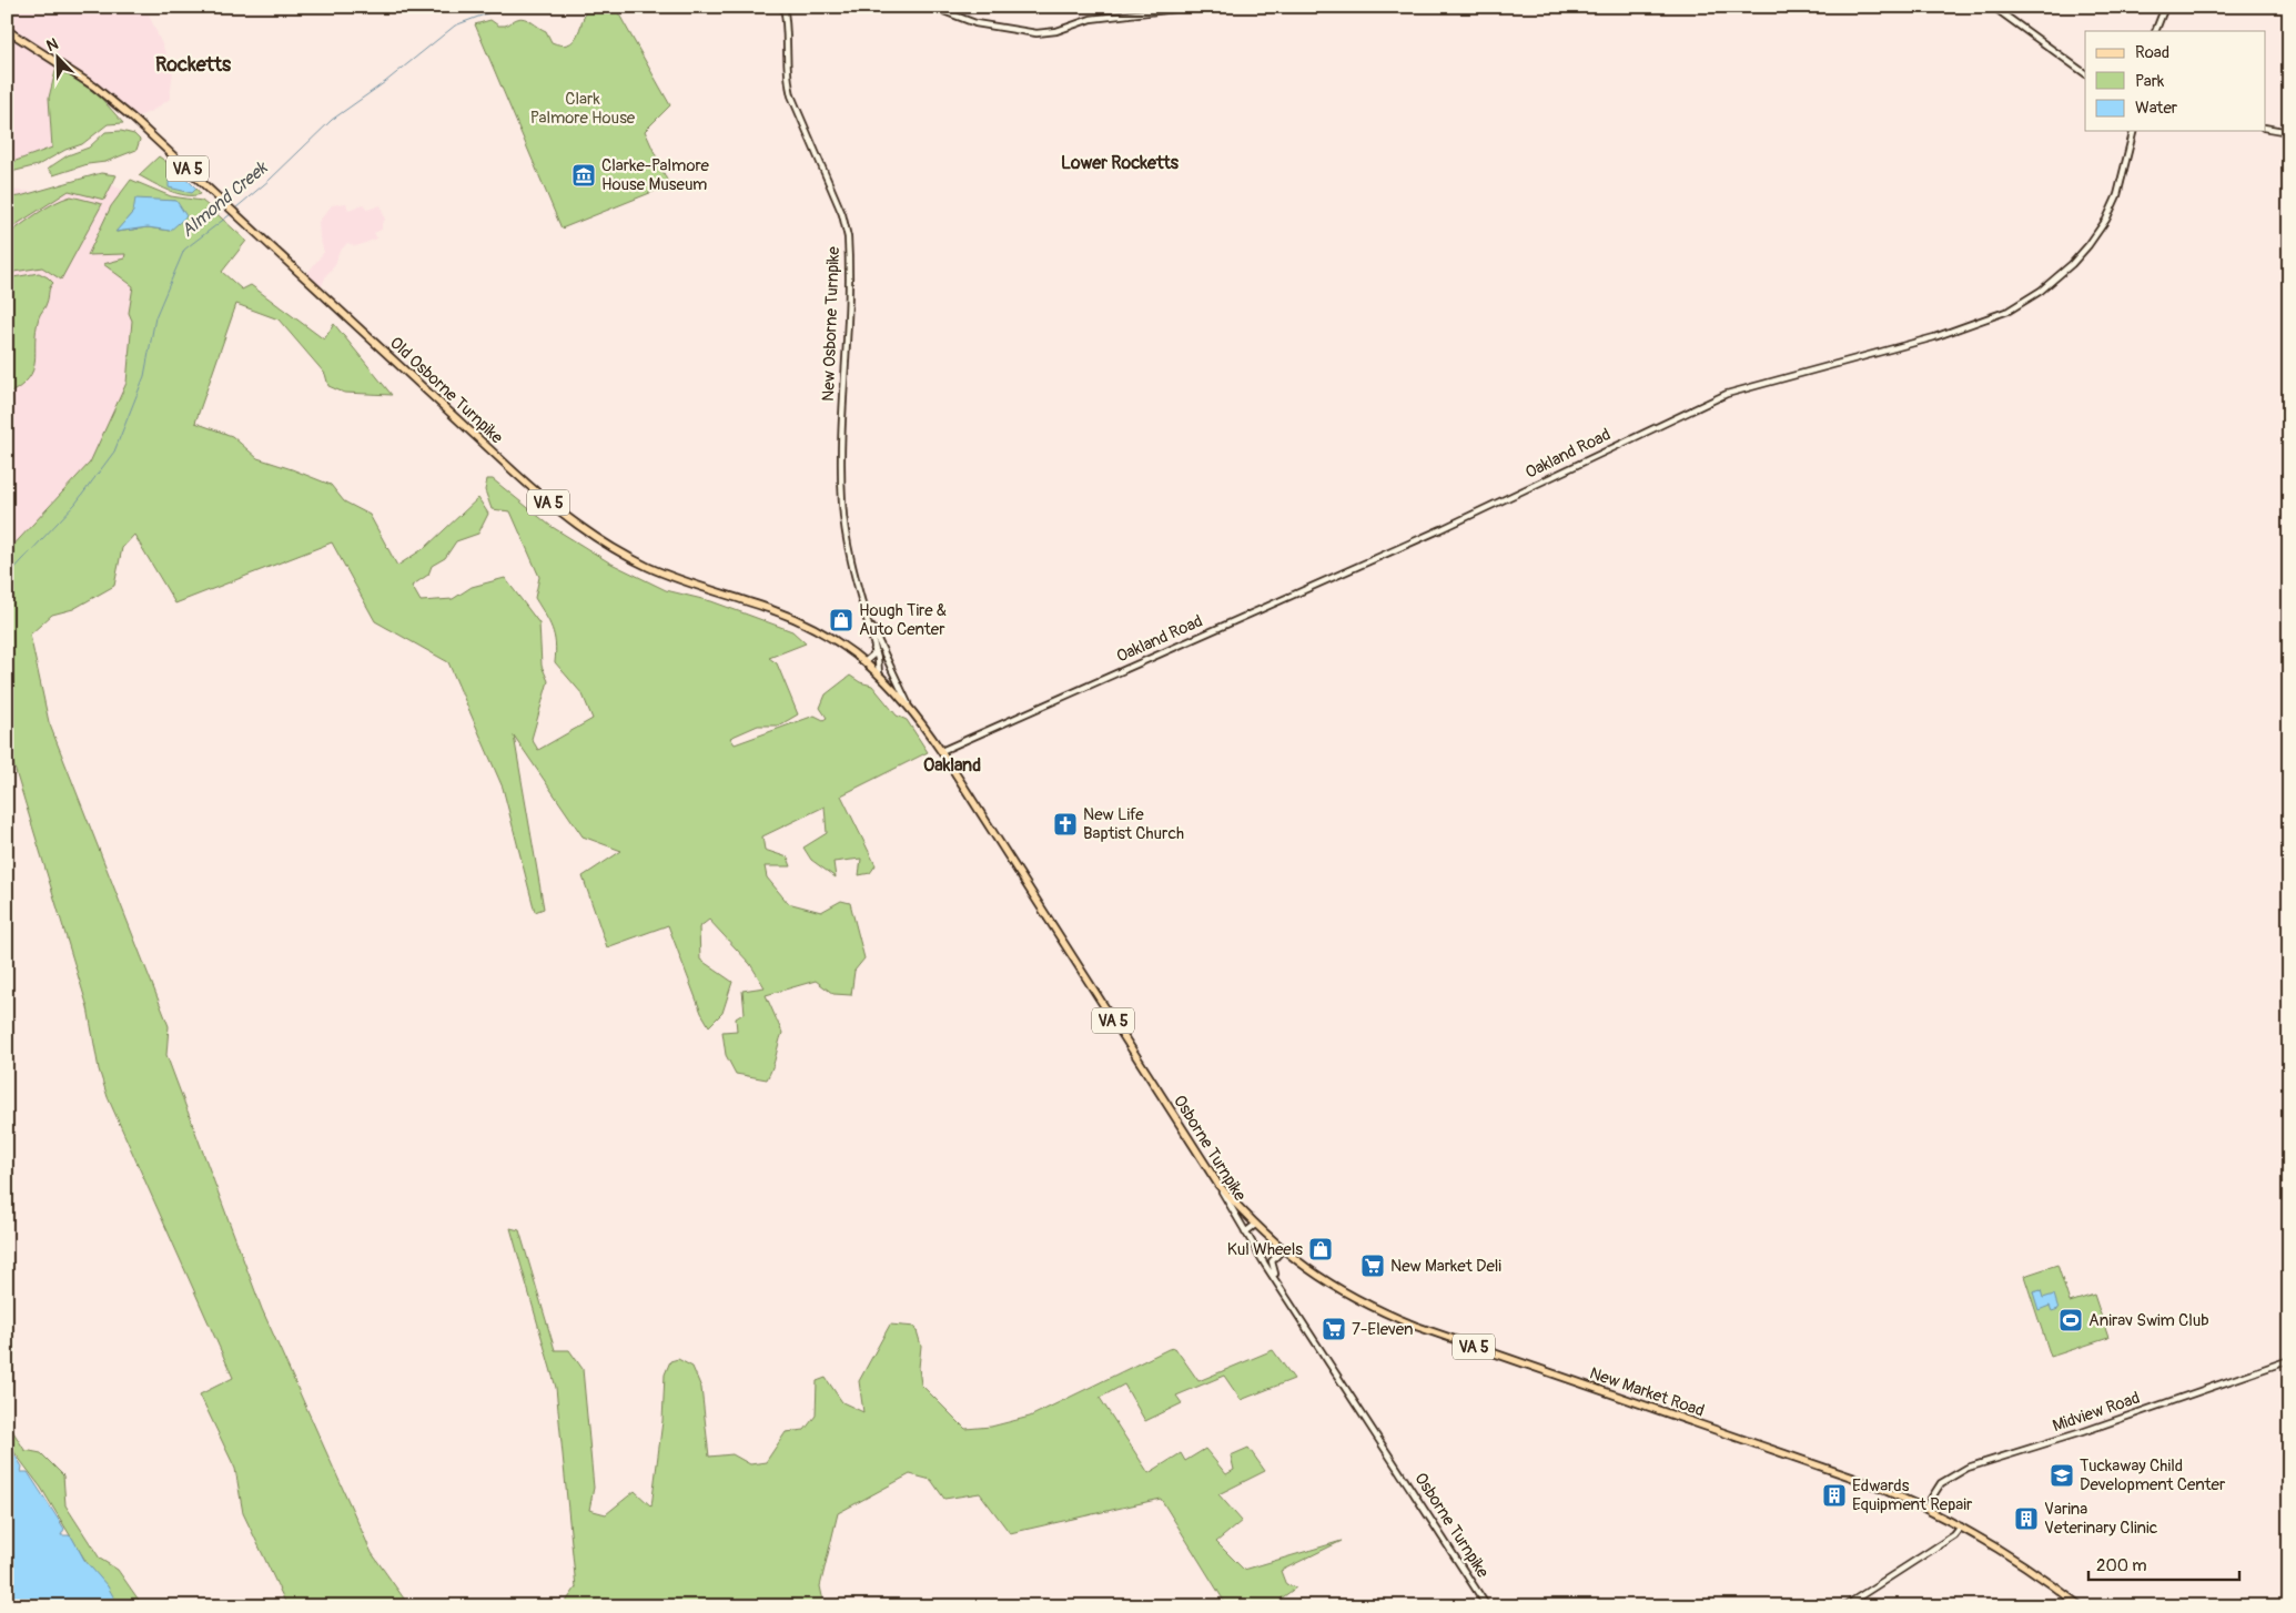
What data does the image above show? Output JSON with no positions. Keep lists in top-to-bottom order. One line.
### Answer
{"streets":{"main road":["VA 5","Old Osborne Turnpike","Osborne Turnpike","New Market Road"],"street":["New Osborne Turnpike","Oakland Road","Midview Road"]},"crossings":[["New Osborne Turnpike","Old Osborne Turnpike"],["New Osborne Turnpike","Osborne Turnpike"],["Old Osborne Turnpike","Osborne Turnpike"],["Oakland Road","Osborne Turnpike"],["Osborne Turnpike","New Market Road"],["New Market Road","Midview Road"]],"districts":["Rocketts","Lower Rocketts","Oakland"],"water":["Almond Creek"],"parks":["Clark Palmore House"],"places":{"museum":["Clarke-Palmore House Museum"],"shop":["Hough Tire & Auto Center","Kul Wheels"],"church":["New Life Baptist Church"],"supermarket":["New Market Deli","7-Eleven"],"sports":["Anirav Swim Club"],"school or university":["Tuckaway Child Development Center"],"building":["Edwards Equipment Repair","Varina Veterinary Clinic"]},"legend":["Road","Park","Water"],"scale_bar":"200 m","north":"top left"}
